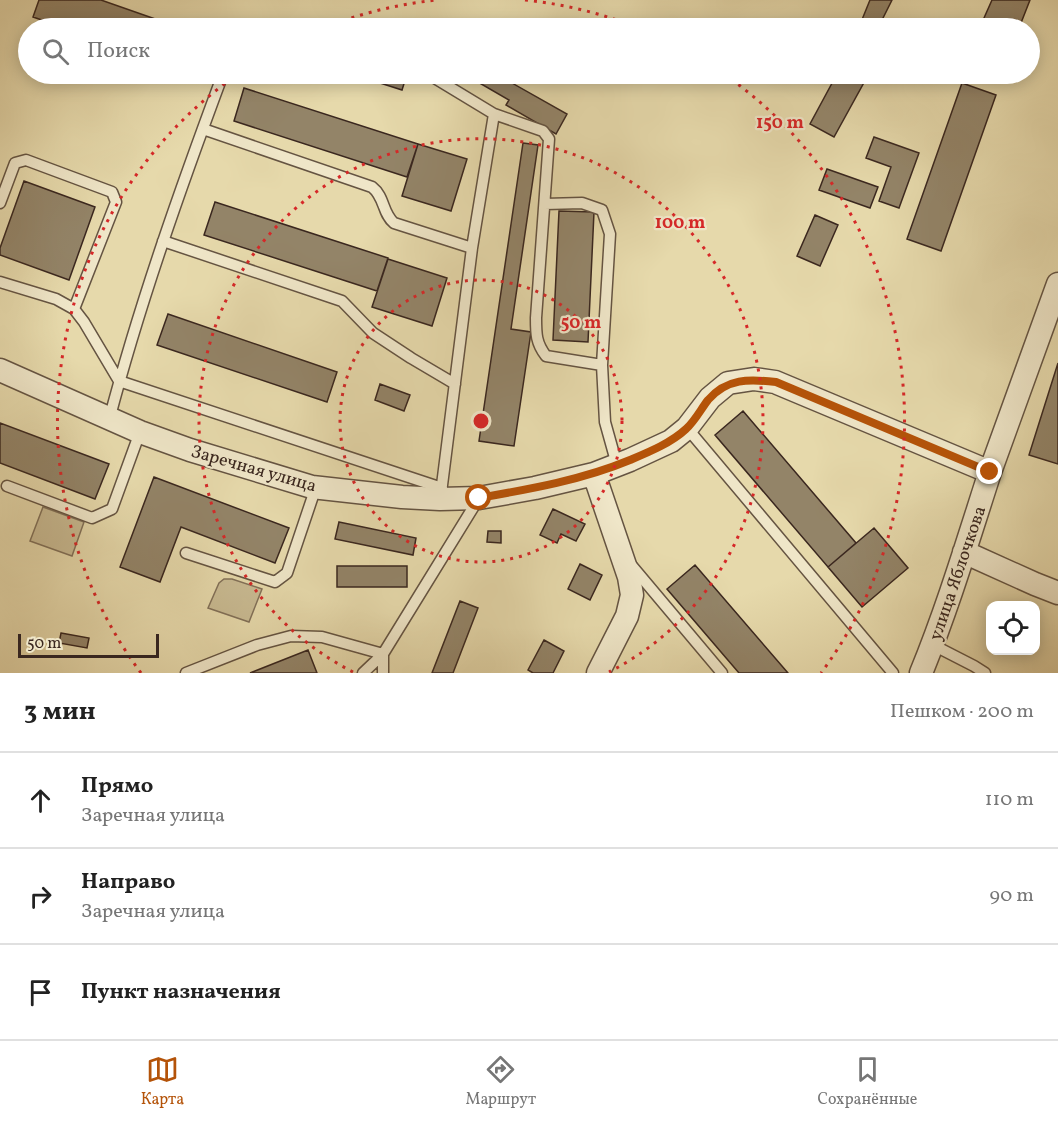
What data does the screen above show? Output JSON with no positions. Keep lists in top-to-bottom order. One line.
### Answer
{"streets":{"street":["Заречная улица","улица Яблочкова"]},"crossings":[["Заречная улица","улица Яблочкова"]],"scale_bar":"50 m","page":{"search":"Поиск","scale":"50 m","heading":["3 мин","Пешком · 200 m"],"list":[["Прямо","Заречная улица","110 m"],["Направо","Заречная улица","90 m"],"Пункт назначения"],"nav":["Карта","Маршрут","Сохранённые"]},"rings":["150 m","100 m","50 m"]}
